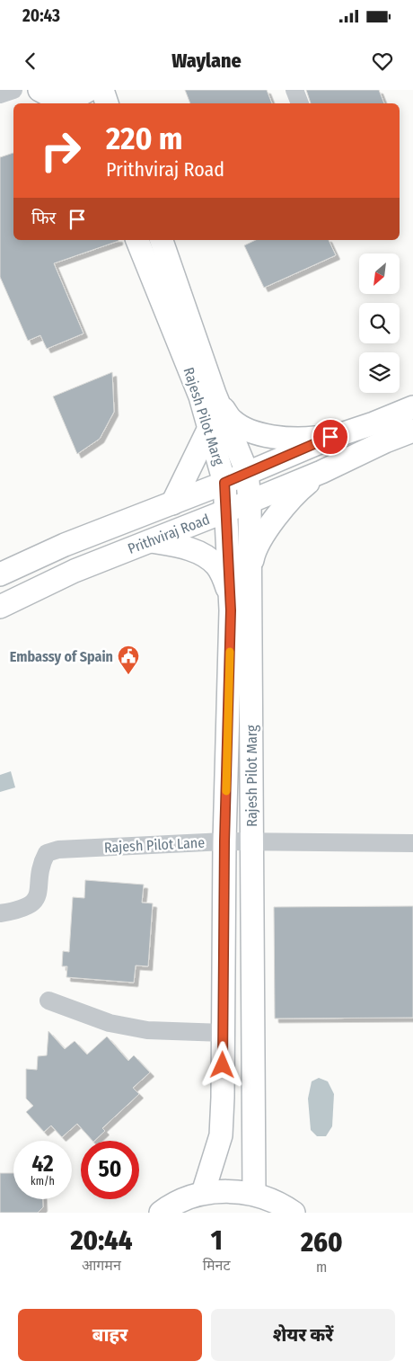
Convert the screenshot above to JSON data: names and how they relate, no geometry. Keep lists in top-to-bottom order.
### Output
{
  "streets": {
    "main road": ["Rajesh Pilot Marg", "Prithviraj Road"],
    "street": ["Rajesh Pilot Lane"]
  },
  "crossings": [
    ["Rajesh Pilot Marg", "Prithviraj Road"],
    ["Rajesh Pilot Marg", "Rajesh Pilot Lane"]
  ],
  "places": {
    "public building": ["Embassy of Spain"]
  },
  "north": "bottom left",
  "page": {
    "status": "20:43",
    "header": "Waylane",
    "turn": ["220 m", "Prithviraj Road"],
    "then": "फिर",
    "speed": "42 km/h",
    "limit": "50",
    "eta": [
      "20:44",
      "आगमन",
      "1",
      "मिनट",
      "260",
      "m"
    ],
    "buttons": ["बाहर", "शेयर करें"]
  }
}
